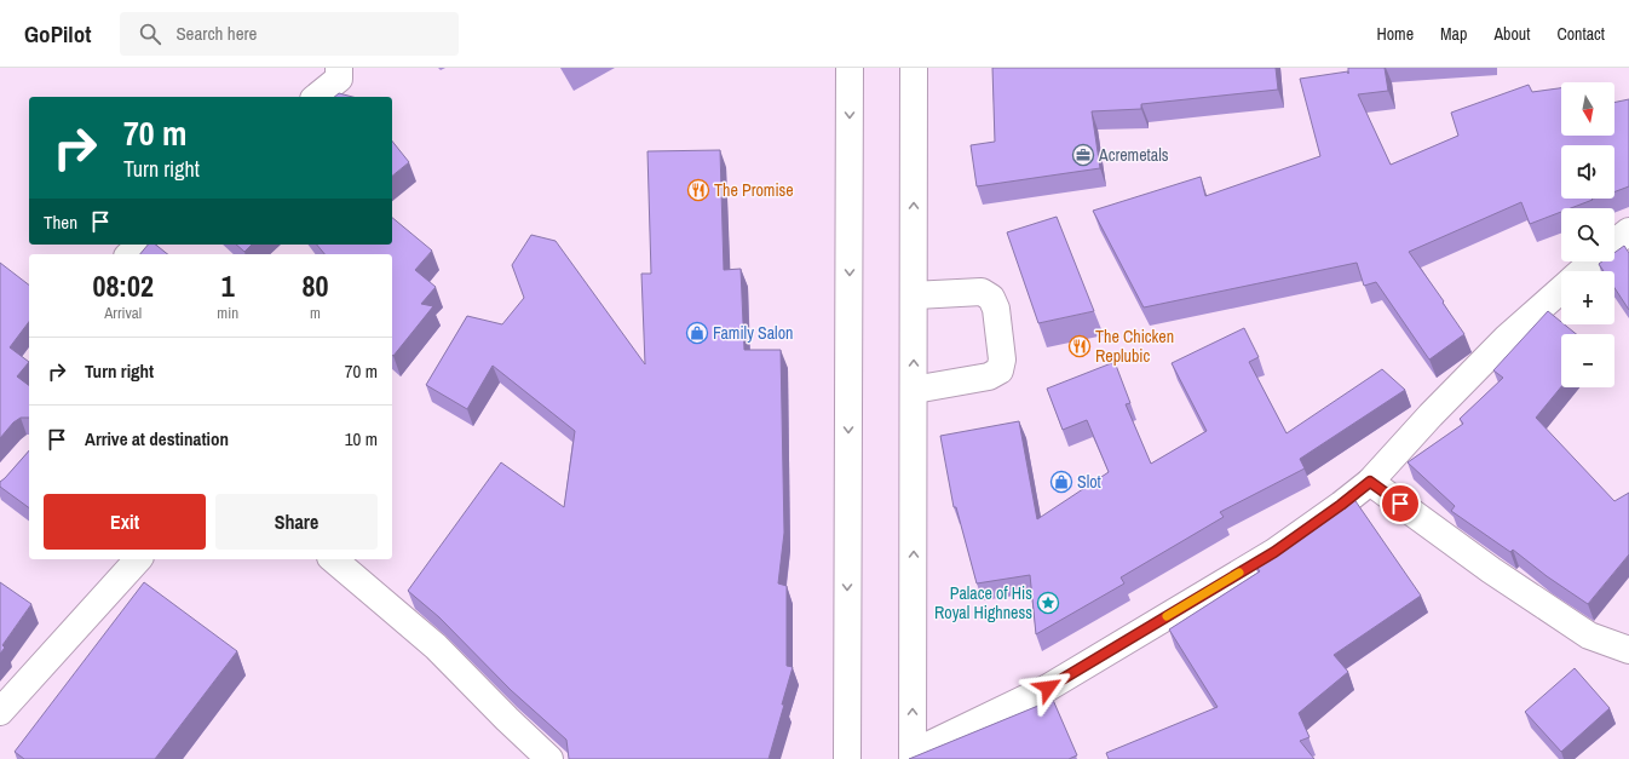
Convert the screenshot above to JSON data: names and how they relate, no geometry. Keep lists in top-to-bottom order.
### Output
{
  "places": {
    "office": ["Acremetals"],
    "restaurant": ["The Promise", "The Chicken Replubic"],
    "shop": ["Family Salon", "Slot"],
    "place": ["Palace of His Royal Highness"]
  },
  "north": "bottom",
  "page": {
    "header": "GoPilot",
    "search": "Search here",
    "nav": [
      "Home",
      "Map",
      "About",
      "Contact"
    ],
    "map_buttons": ["+", "−"],
    "turn": ["70 m", "Turn right"],
    "then": "Then",
    "eta": [
      "08:02",
      "Arrival",
      "1",
      "min",
      "80",
      "m"
    ],
    "list": [
      {
        "name": "Turn right",
        "value": "70 m"
      },
      {
        "name": "Arrive at destination",
        "value": "10 m"
      }
    ],
    "buttons": ["Exit", "Share"]
  }
}
